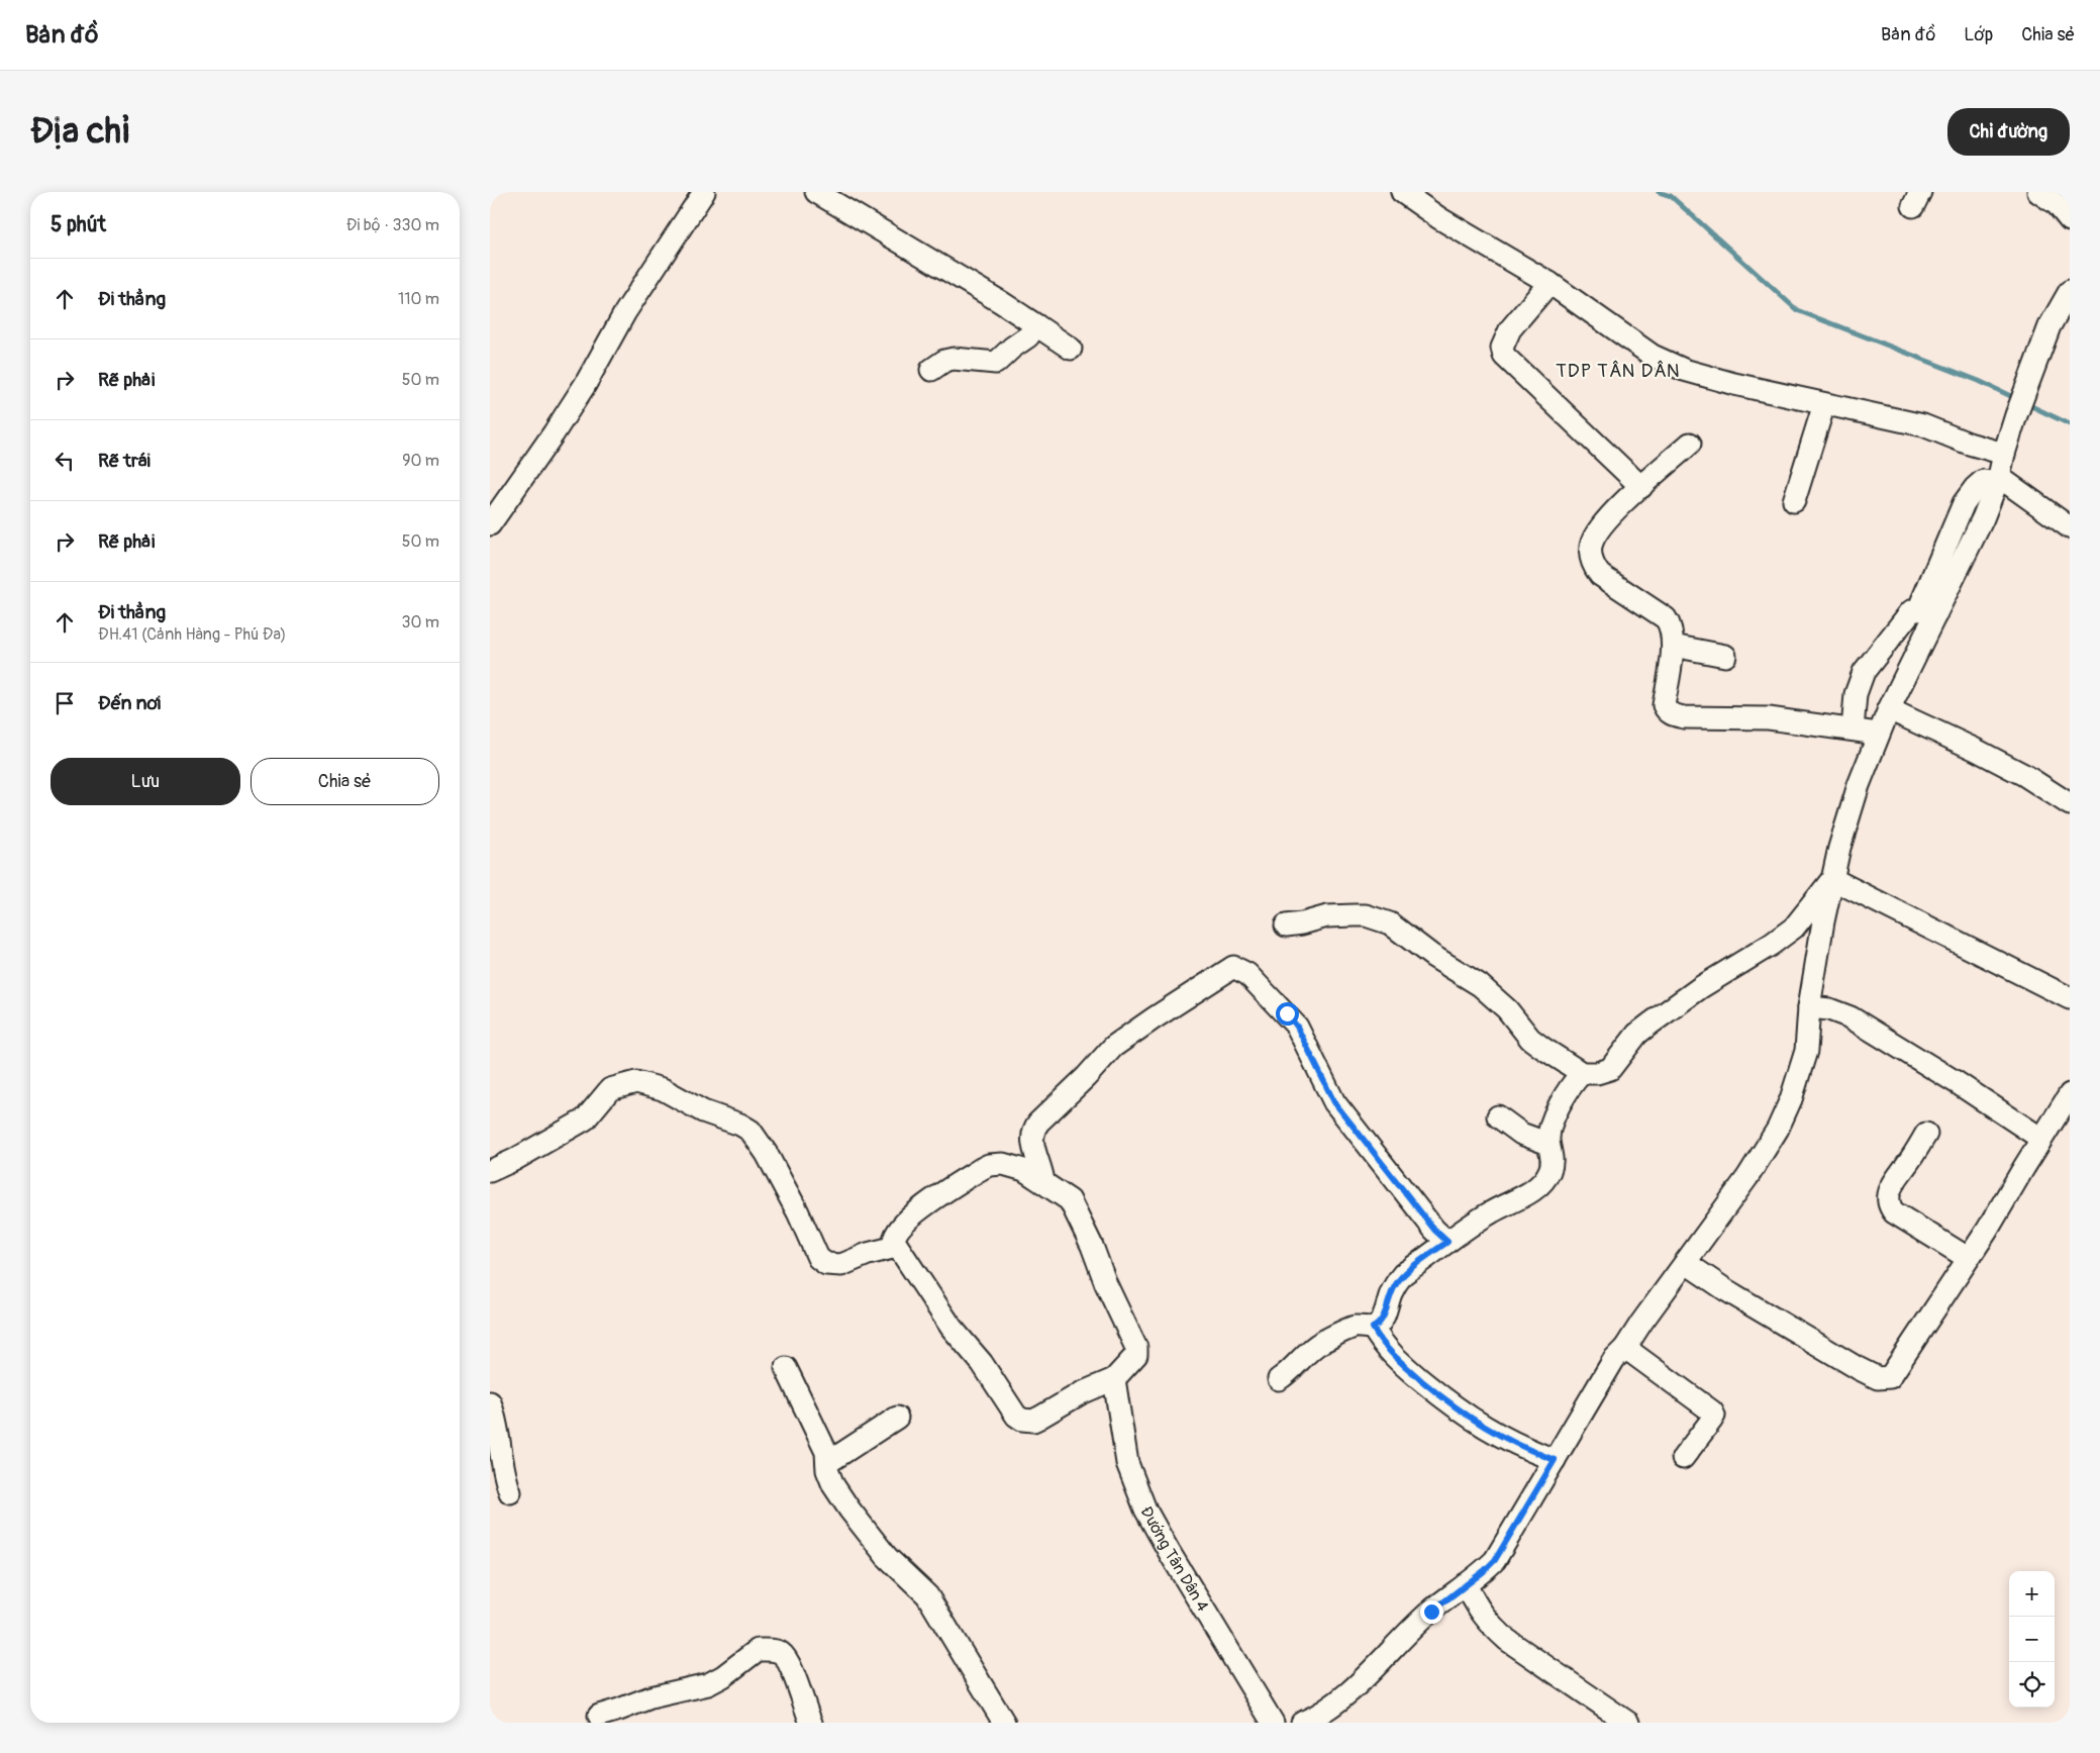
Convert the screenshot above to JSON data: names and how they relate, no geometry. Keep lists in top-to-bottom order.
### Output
{
  "streets": {
    "street": ["Đướng Tân Dân 4"]
  },
  "districts": ["TDP TÂN DÂN"],
  "page": {
    "header": "Bản đồ",
    "nav": ["Bản đồ", "Lớp", "Chia sẻ"],
    "buttons": [
      "Chỉ đường",
      ["Lưu", "Chia sẻ"]
    ],
    "title": "Địa chỉ",
    "heading": ["5 phút", "Đi bộ · 330 m"],
    "list": [
      ["Đi thẳng", "110 m"],
      ["Rẽ phải", "50 m"],
      ["Rẽ trái", "90 m"],
      ["Rẽ phải", "50 m"],
      ["Đi thẳng", "ĐH.41 (Cảnh Hàng - Phú Đa)", "30 m"],
      "Đến nơi"
    ],
    "map_buttons": ["+", "−"]
  }
}
